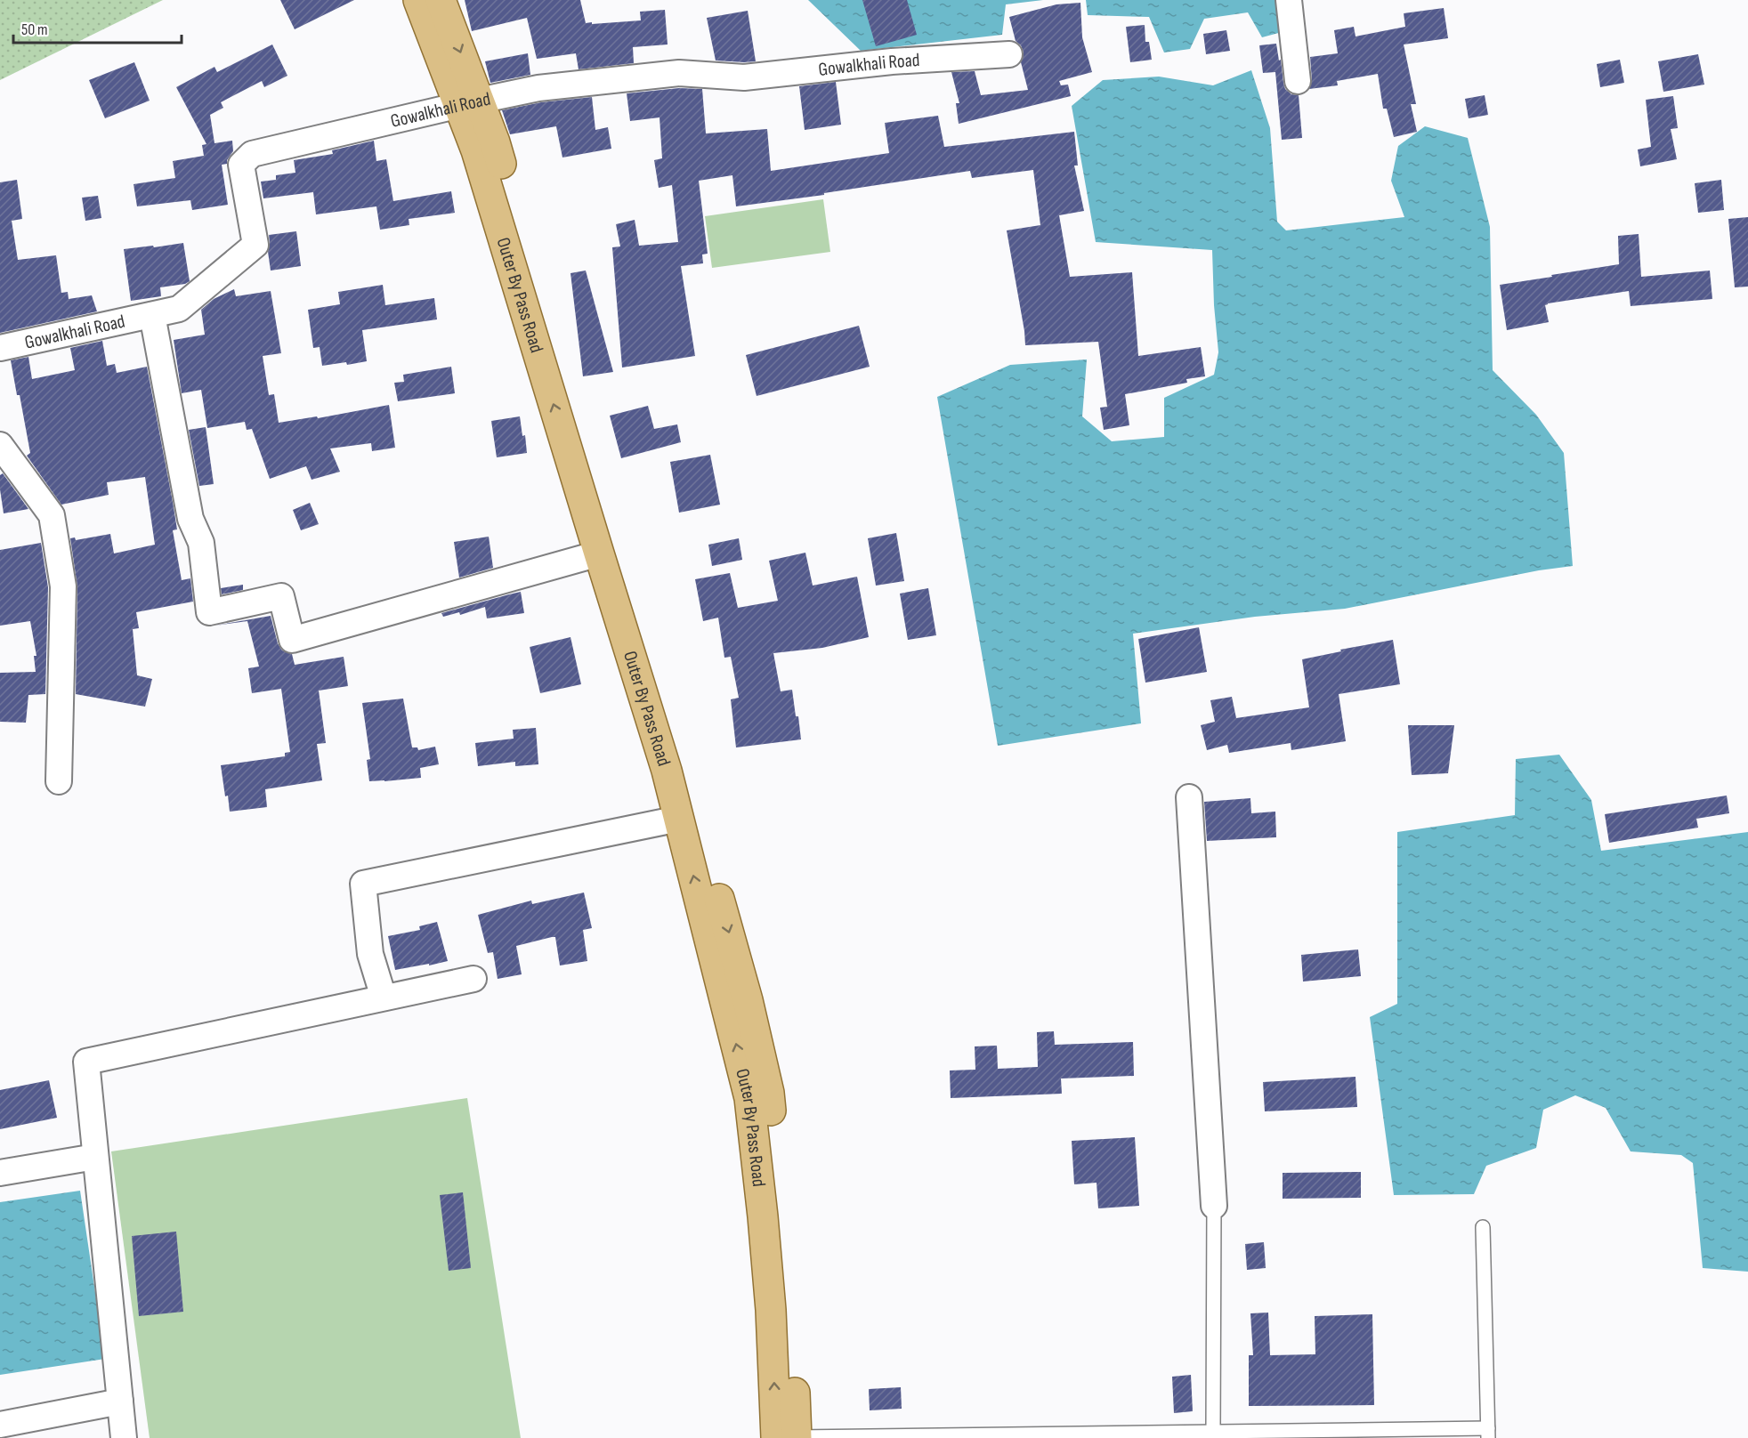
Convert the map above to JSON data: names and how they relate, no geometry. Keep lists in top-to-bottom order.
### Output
{
  "streets": {
    "main road": ["Outer By Pass Road"],
    "street": ["Gowalkhali Road"]
  },
  "crossings": [
    ["Gowalkhali Road", "Outer By Pass Road"]
  ],
  "scale_bar": "50 m"
}
